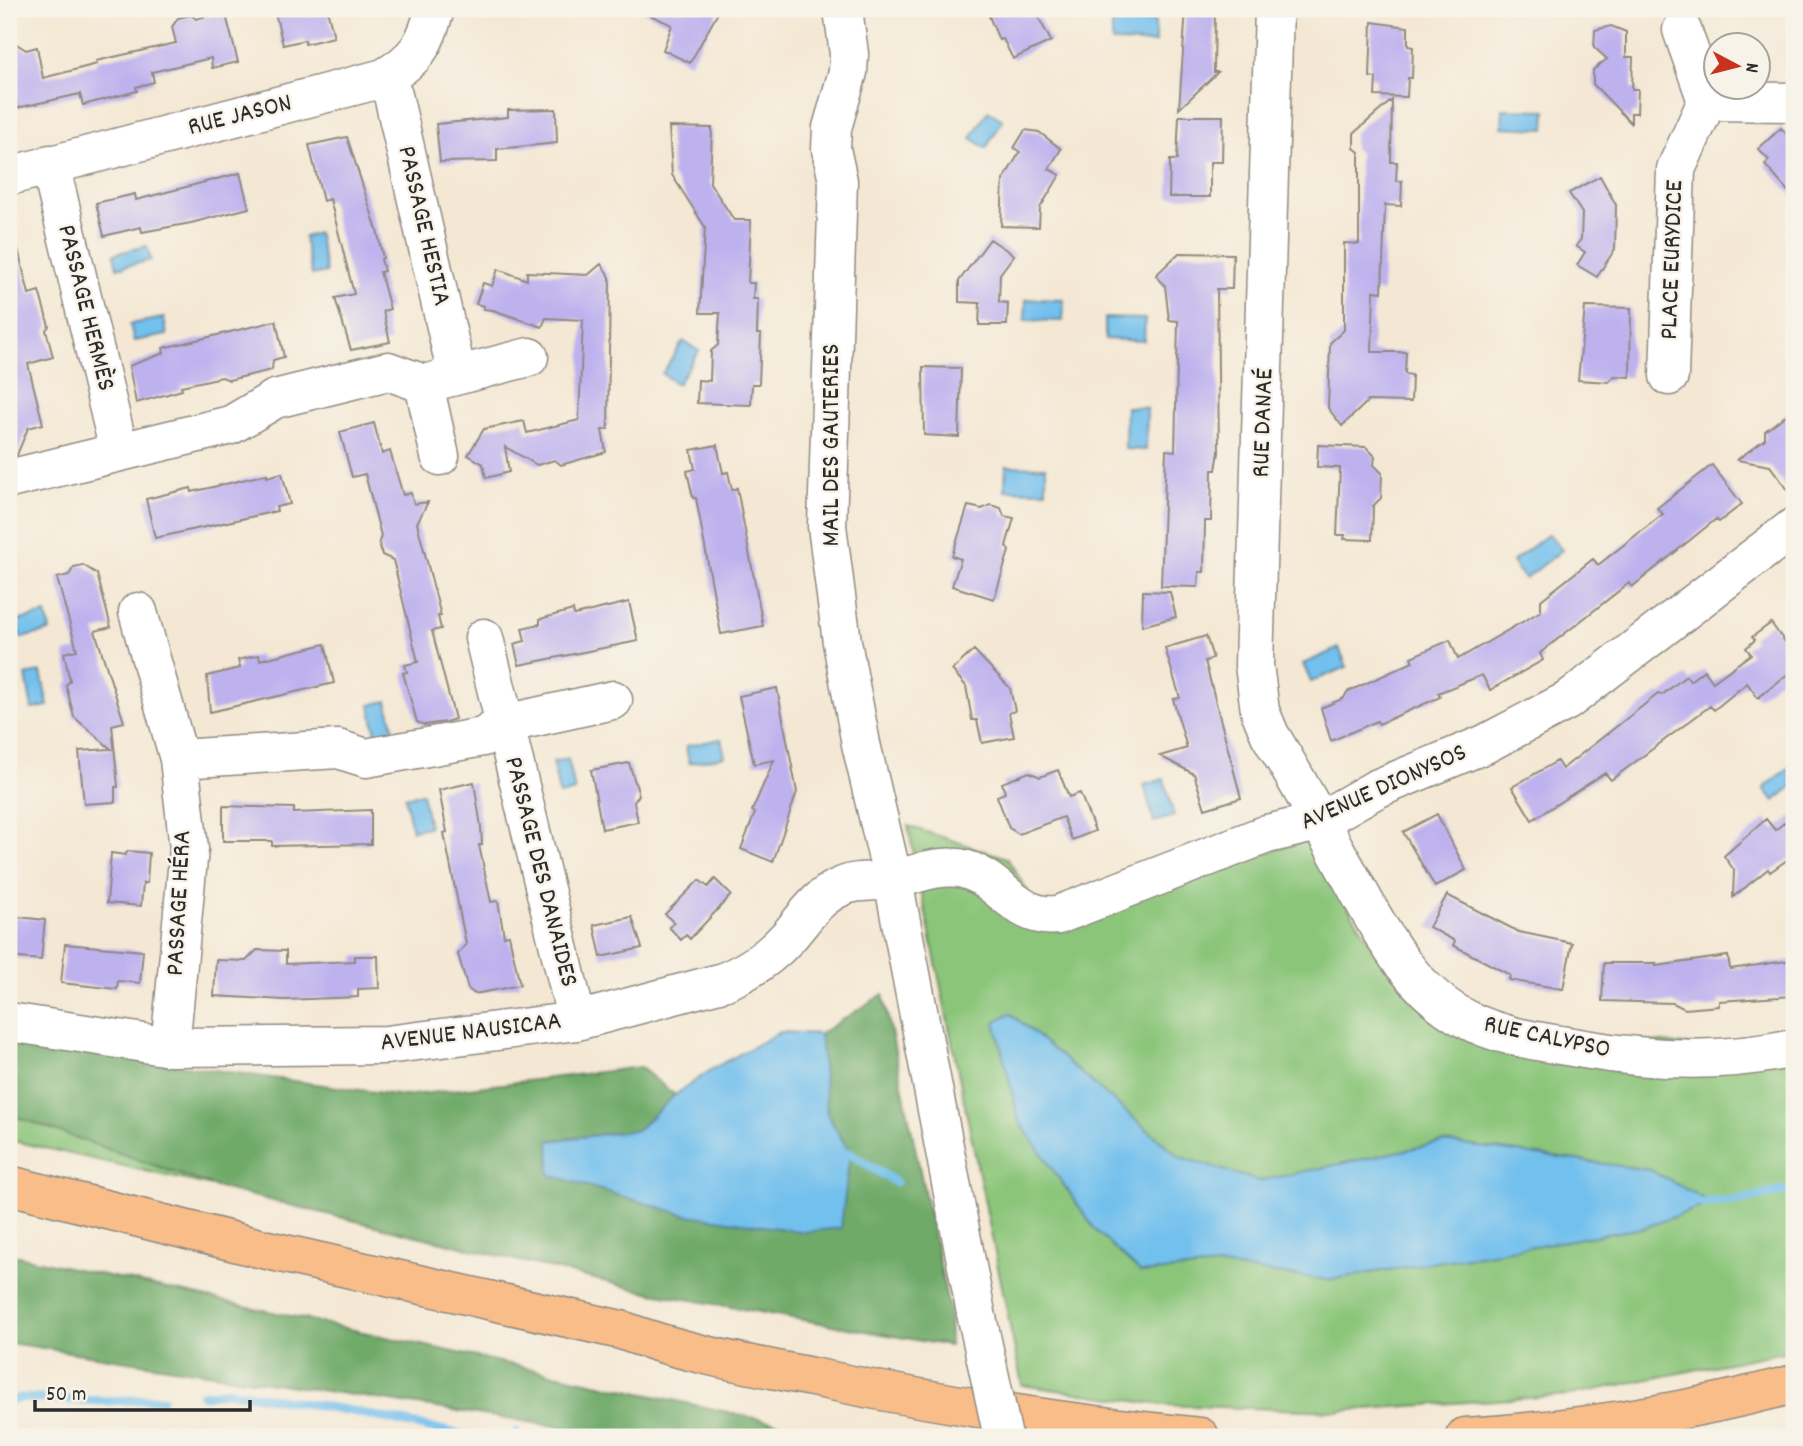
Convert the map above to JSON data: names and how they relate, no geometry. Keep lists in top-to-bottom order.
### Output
{
  "streets": {
    "street": [
      "RUE JASON",
      "PASSAGE HESTIA",
      "PLACE EURYDICE",
      "PASSAGE HERMÈS",
      "RUE DANAÉ",
      "MAIL DES GAUTERIES",
      "AVENUE DIONYSOS",
      "PASSAGE DES DANAIDES",
      "PASSAGE HÉRA",
      "AVENUE NAUSICAA",
      "RUE CALYPSO"
    ]
  },
  "crossings": [
    ["RUE JASON", "PASSAGE HESTIA"],
    ["RUE JASON", "PASSAGE HERMÈS"],
    ["RUE DANAÉ", "AVENUE DIONYSOS"],
    ["RUE DANAÉ", "RUE CALYPSO"],
    ["MAIL DES GAUTERIES", "AVENUE DIONYSOS"],
    ["MAIL DES GAUTERIES", "AVENUE NAUSICAA"],
    ["AVENUE DIONYSOS", "AVENUE NAUSICAA"],
    ["AVENUE DIONYSOS", "RUE CALYPSO"],
    ["PASSAGE DES DANAIDES", "AVENUE NAUSICAA"],
    ["PASSAGE HÉRA", "AVENUE NAUSICAA"]
  ],
  "scale_bar": "50 m",
  "north": "right"
}
